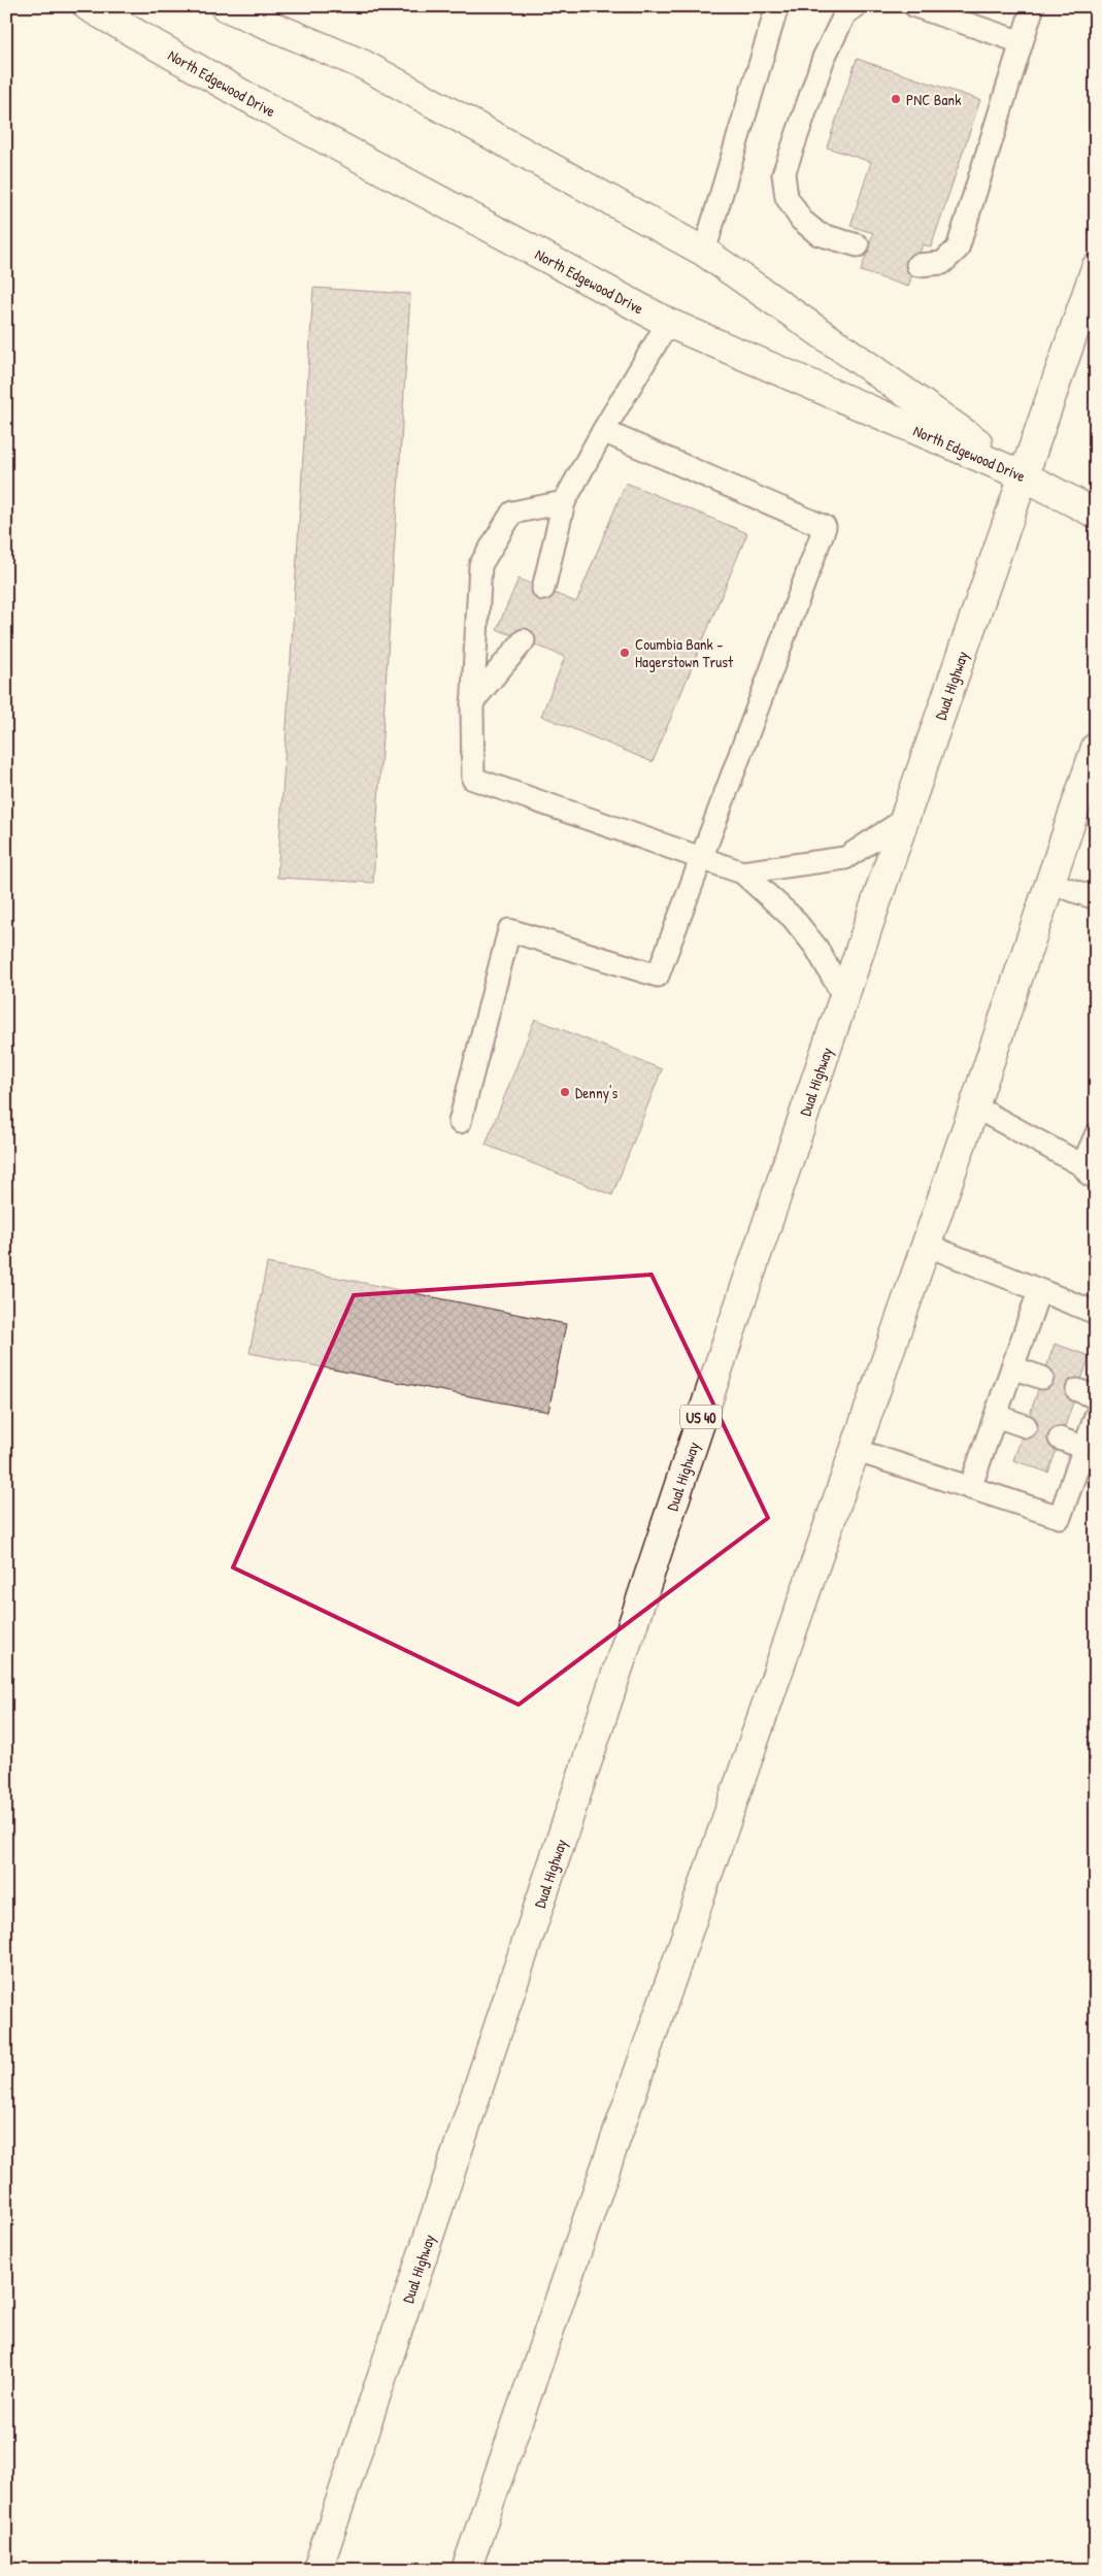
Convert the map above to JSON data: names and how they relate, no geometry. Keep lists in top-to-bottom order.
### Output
{
  "streets": {
    "main road": ["North Edgewood Drive", "Dual Highway", "US 40"]
  },
  "crossings": [
    ["North Edgewood Drive", "Dual Highway"]
  ],
  "places": ["PNC Bank", "Coumbia Bank - Hagerstown Trust", "Denny's"]
}
